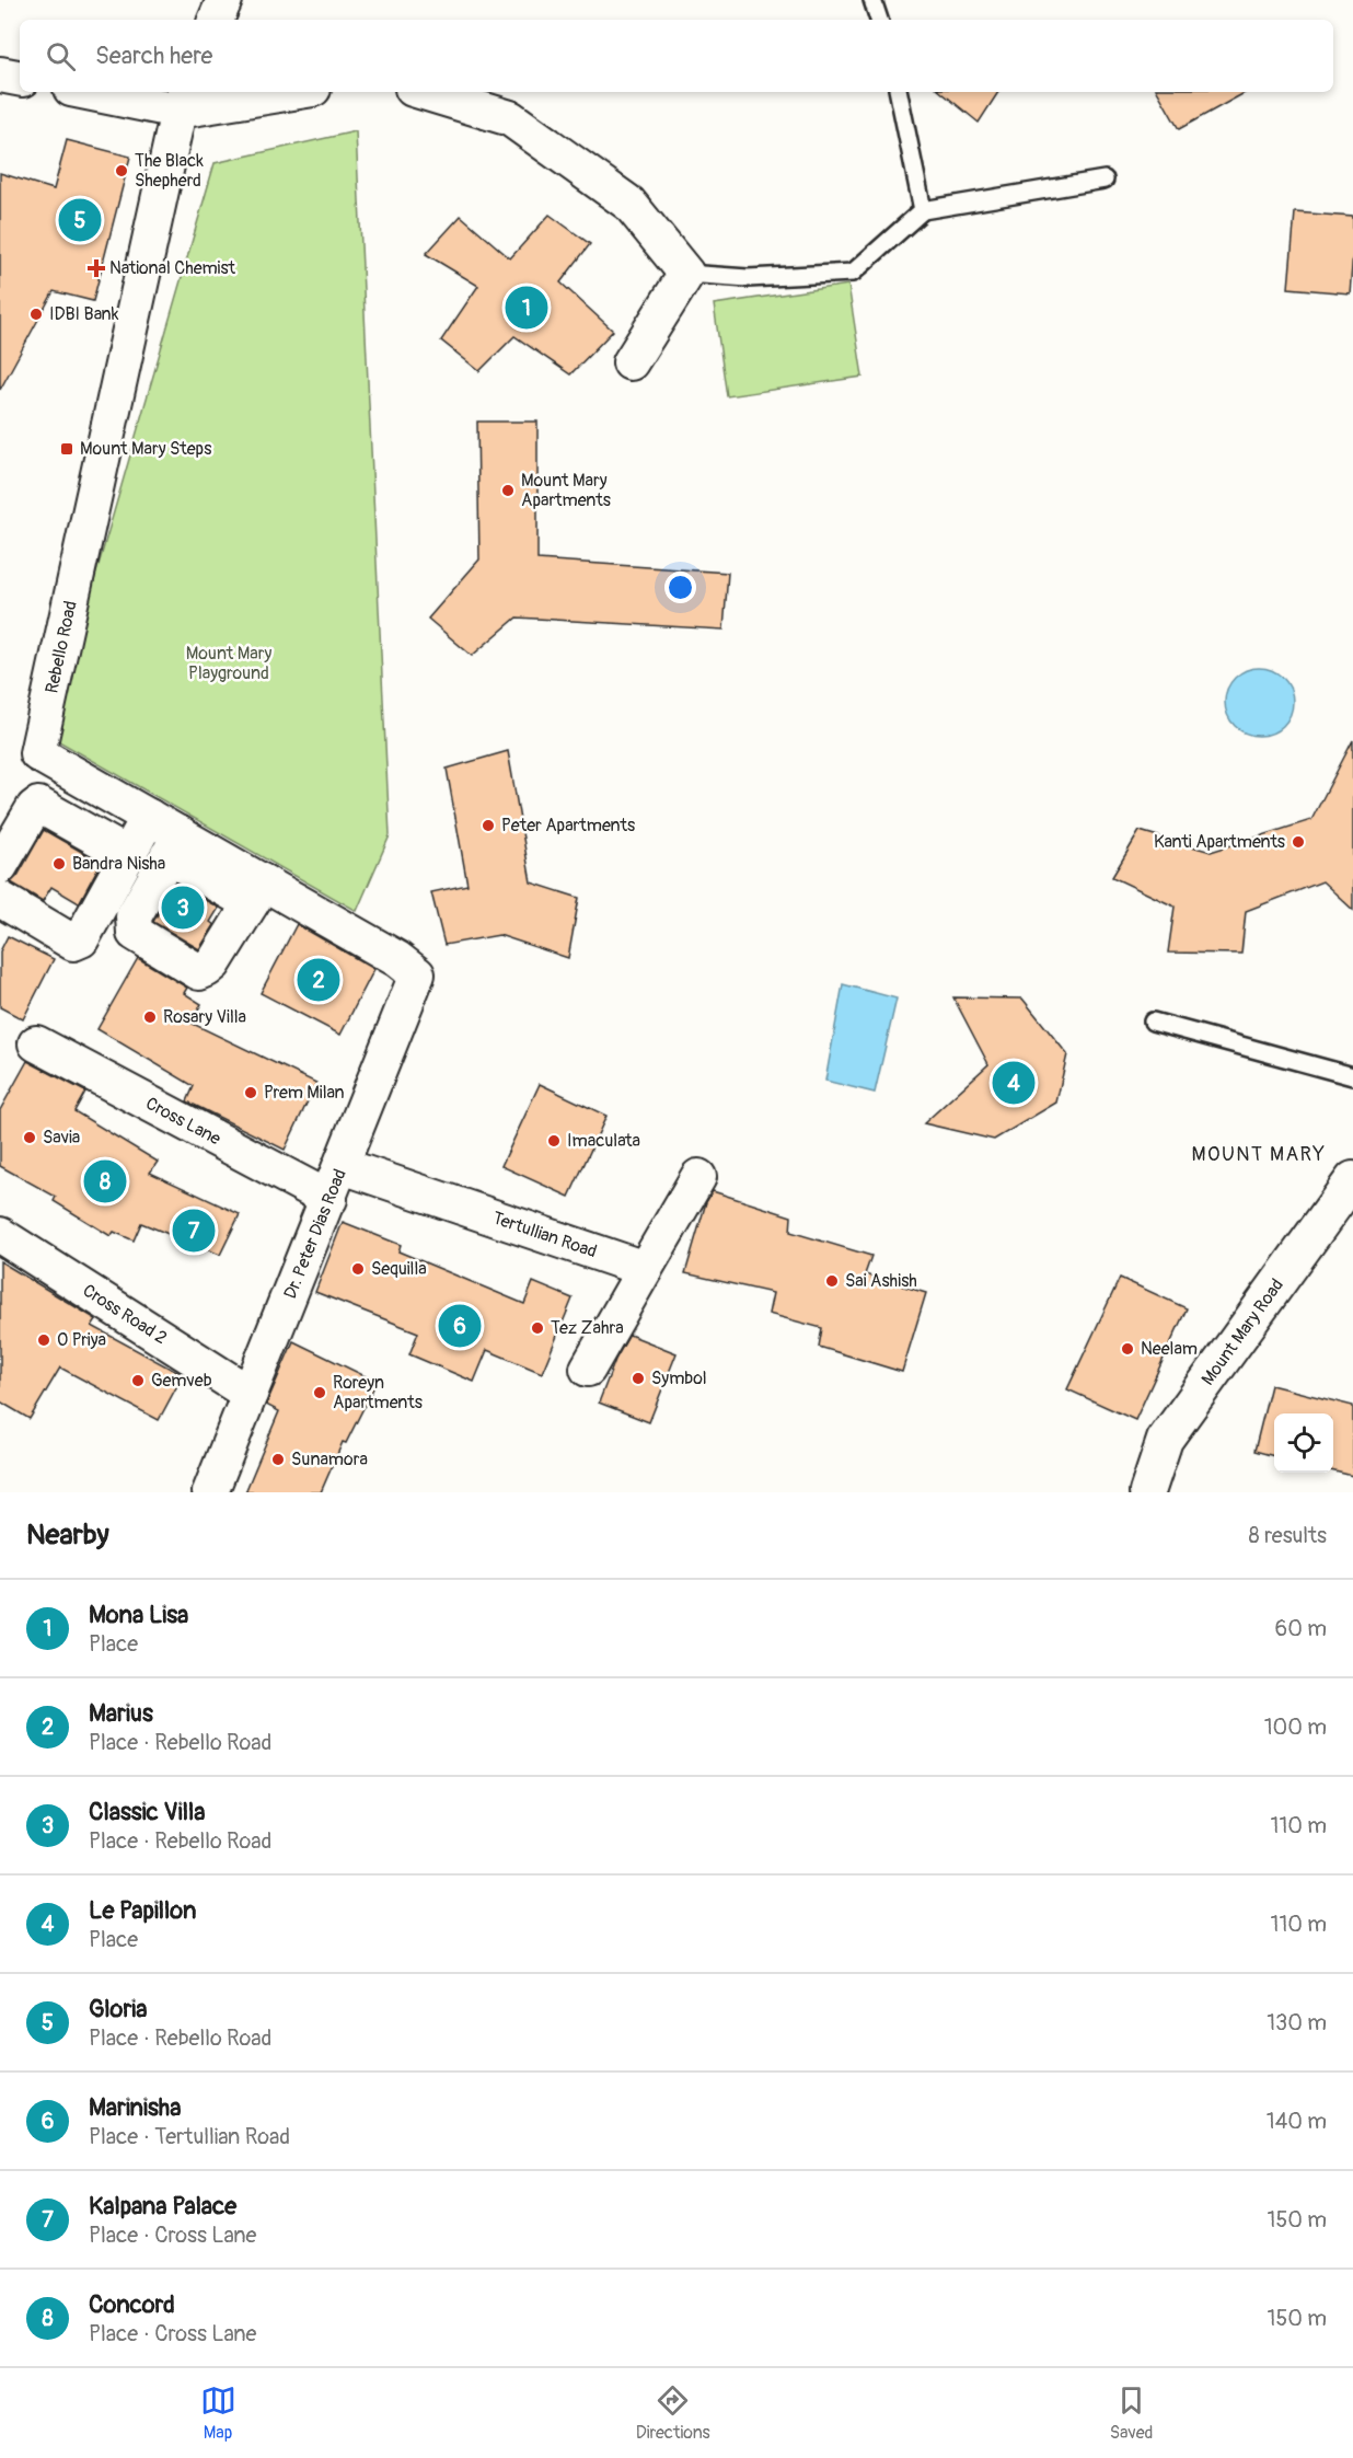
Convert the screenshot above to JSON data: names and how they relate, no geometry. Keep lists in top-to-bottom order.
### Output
{
  "streets": {
    "street": [
      "Rebello Road",
      "Cross Lane",
      "Dr. Peter Dias Road",
      "Tertullian Road",
      "Cross Road 2",
      "Mount Mary Road"
    ]
  },
  "crossings": [
    ["Rebello Road", "Dr. Peter Dias Road"],
    ["Cross Lane", "Dr. Peter Dias Road"],
    ["Dr. Peter Dias Road", "Tertullian Road"],
    ["Dr. Peter Dias Road", "Cross Road 2"]
  ],
  "districts": ["MOUNT MARY"],
  "parks": ["Mount Mary Playground"],
  "places": {
    "other": [
      "The Black Shepherd",
      "IDBI Bank",
      "Mount Mary Apartments",
      "Peter Apartments",
      "Kanti Apartments",
      "Bandra Nisha",
      "Rosary Villa",
      "Prem Milan",
      "Savia",
      "Imaculata",
      "Sequilla",
      "Sai Ashish",
      "Tez Zahra",
      "O Priya",
      "Neelam",
      "Symbol",
      "Gemveb",
      "Roreyn Apartments",
      "Sunamora"
    ],
    "health": ["National Chemist"],
    "transit": ["Mount Mary Steps"]
  },
  "page": {
    "search": "Search here",
    "pins": [
      "5",
      "1",
      "3",
      "2",
      "4",
      "8",
      "7",
      "6"
    ],
    "heading": ["Nearby", "8 results"],
    "list": [
      {
        "mark": "1",
        "name": "Mona Lisa",
        "note": "Place",
        "value": "60 m"
      },
      {
        "mark": "2",
        "name": "Marius",
        "note": "Place · Rebello Road",
        "value": "100 m"
      },
      {
        "mark": "3",
        "name": "Classic Villa",
        "note": "Place · Rebello Road",
        "value": "110 m"
      },
      {
        "mark": "4",
        "name": "Le Papillon",
        "note": "Place",
        "value": "110 m"
      },
      {
        "mark": "5",
        "name": "Gloria",
        "note": "Place · Rebello Road",
        "value": "130 m"
      },
      {
        "mark": "6",
        "name": "Marinisha",
        "note": "Place · Tertullian Road",
        "value": "140 m"
      },
      {
        "mark": "7",
        "name": "Kalpana Palace",
        "note": "Place · Cross Lane",
        "value": "150 m"
      },
      {
        "mark": "8",
        "name": "Concord",
        "note": "Place · Cross Lane",
        "value": "150 m"
      }
    ],
    "nav": ["Map", "Directions", "Saved"]
  }
}
